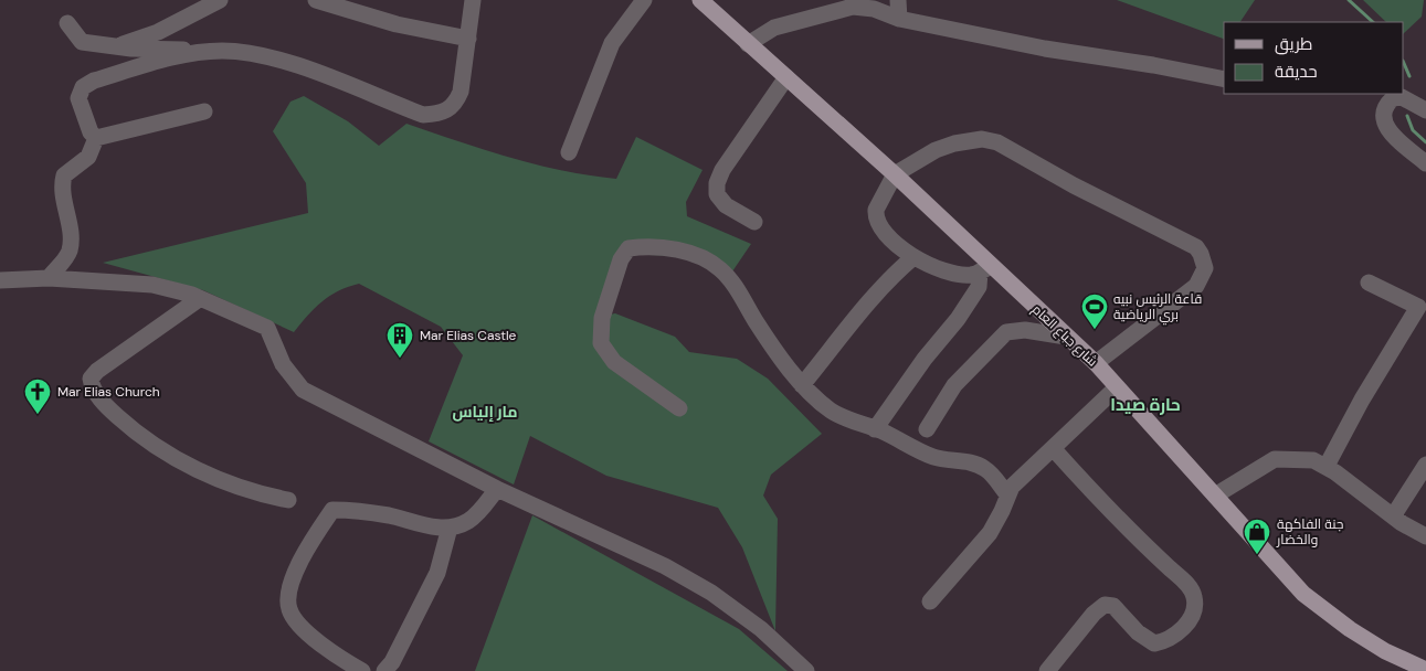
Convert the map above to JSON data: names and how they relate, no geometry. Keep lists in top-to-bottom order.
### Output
{
  "streets": {
    "main road": ["شارع جباع العام"]
  },
  "districts": ["حارة صيدا", "مار إلياس"],
  "places": {
    "sports": ["قاعة الرئيس نبيه بري الرياضية"],
    "building": ["Mar Elias Castle"],
    "church": ["Mar Elias Church"],
    "shop": ["جنة الفاكهة والخضار"]
  },
  "legend": ["طريق", "حديقة"]
}
